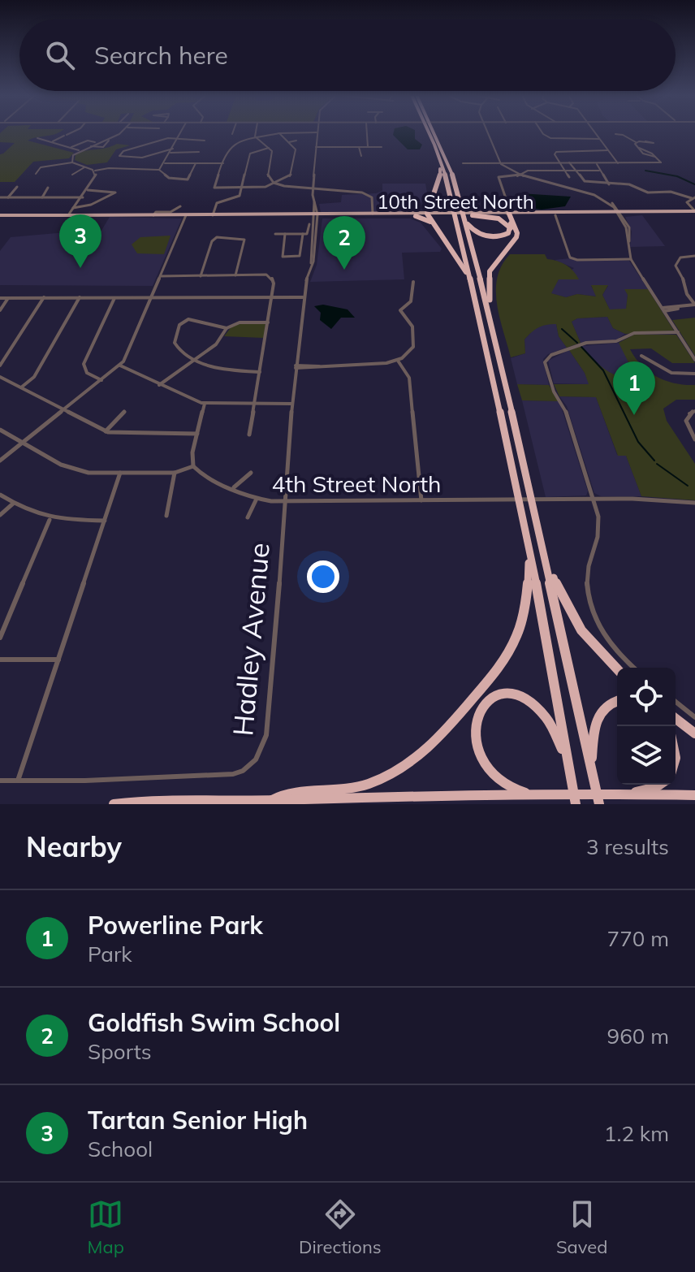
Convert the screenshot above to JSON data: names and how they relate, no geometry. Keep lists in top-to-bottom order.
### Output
{
  "streets": {
    "main road": ["10th Street North"],
    "street": ["4th Street North", "Hadley Avenue"]
  },
  "crossings": [
    ["10th Street North", "Hadley Avenue"],
    ["4th Street North", "Hadley Avenue"]
  ],
  "page": {
    "search": "Search here",
    "pins": ["3", "2", "1"],
    "heading": ["Nearby", "3 results"],
    "list": [
      {
        "mark": "1",
        "name": "Powerline Park",
        "note": "Park",
        "value": "770 m"
      },
      {
        "mark": "2",
        "name": "Goldfish Swim School",
        "note": "Sports",
        "value": "960 m"
      },
      {
        "mark": "3",
        "name": "Tartan Senior High",
        "note": "School",
        "value": "1.2 km"
      }
    ],
    "nav": ["Map", "Directions", "Saved"]
  }
}
